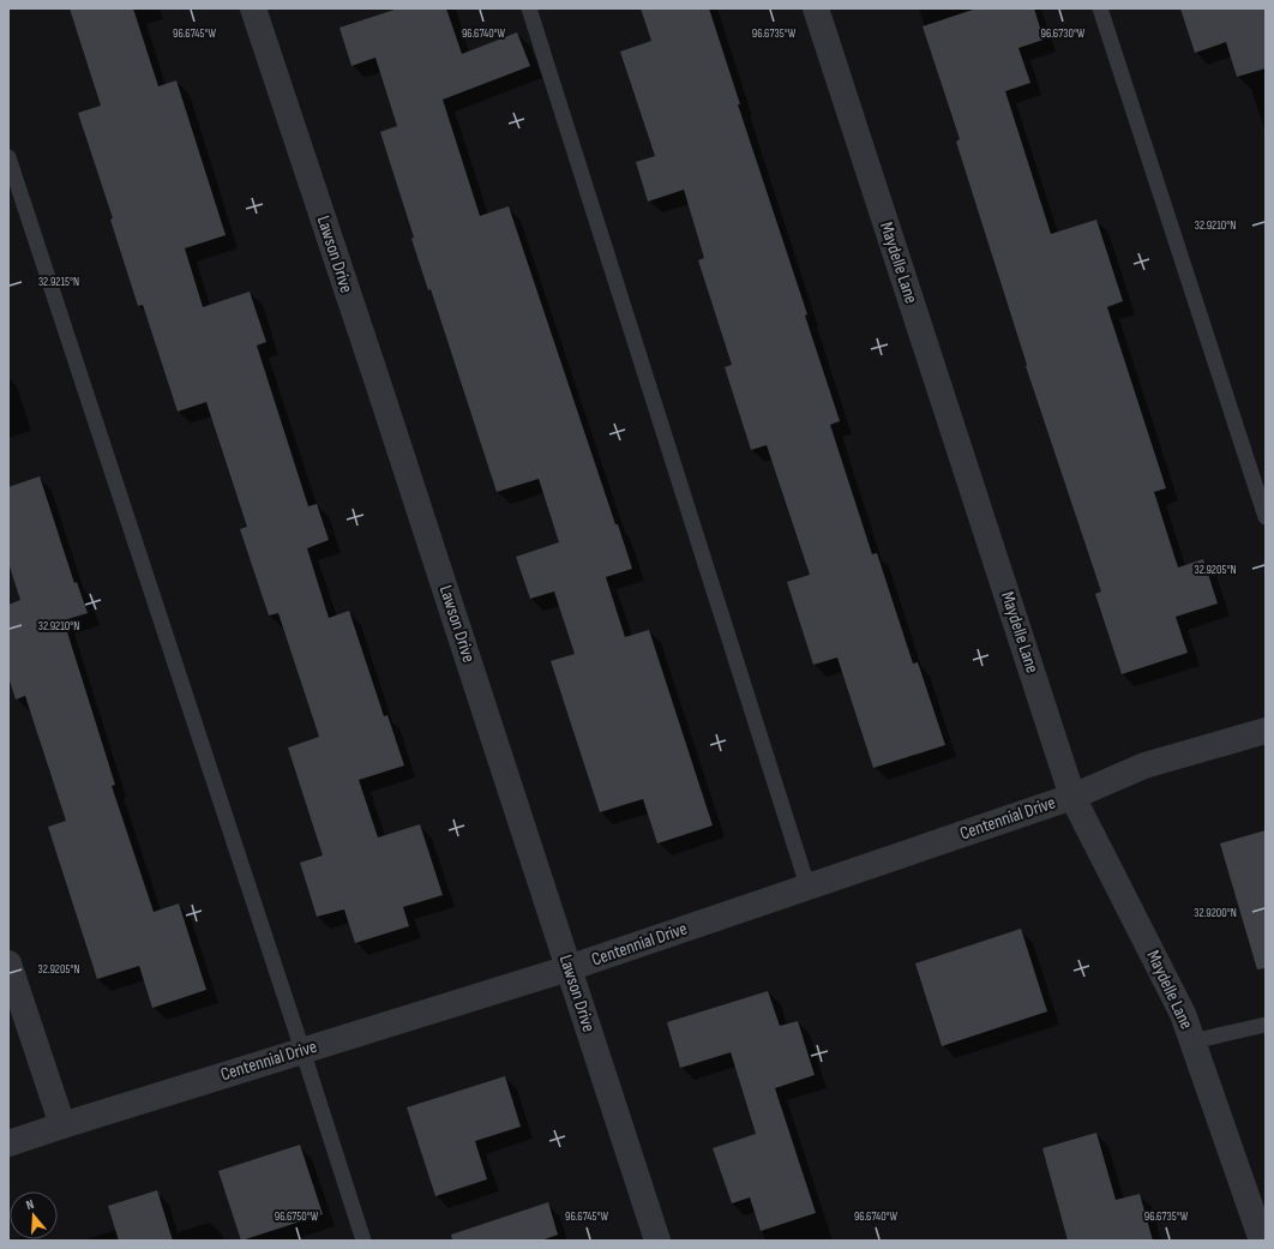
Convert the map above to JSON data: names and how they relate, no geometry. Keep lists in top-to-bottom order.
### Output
{
  "streets": {
    "street": ["Lawson Drive", "Maydelle Lane", "Centennial Drive"]
  },
  "crossings": [
    ["Lawson Drive", "Centennial Drive"],
    ["Maydelle Lane", "Centennial Drive"]
  ],
  "north": "top",
  "coordinates": [
    "96.6745°W",
    "96.6740°W",
    "96.6735°W",
    "96.6730°W",
    "32.9210°N",
    "32.9215°N",
    "32.9205°N",
    "32.9200°N",
    "96.6750°W"
  ]
}
